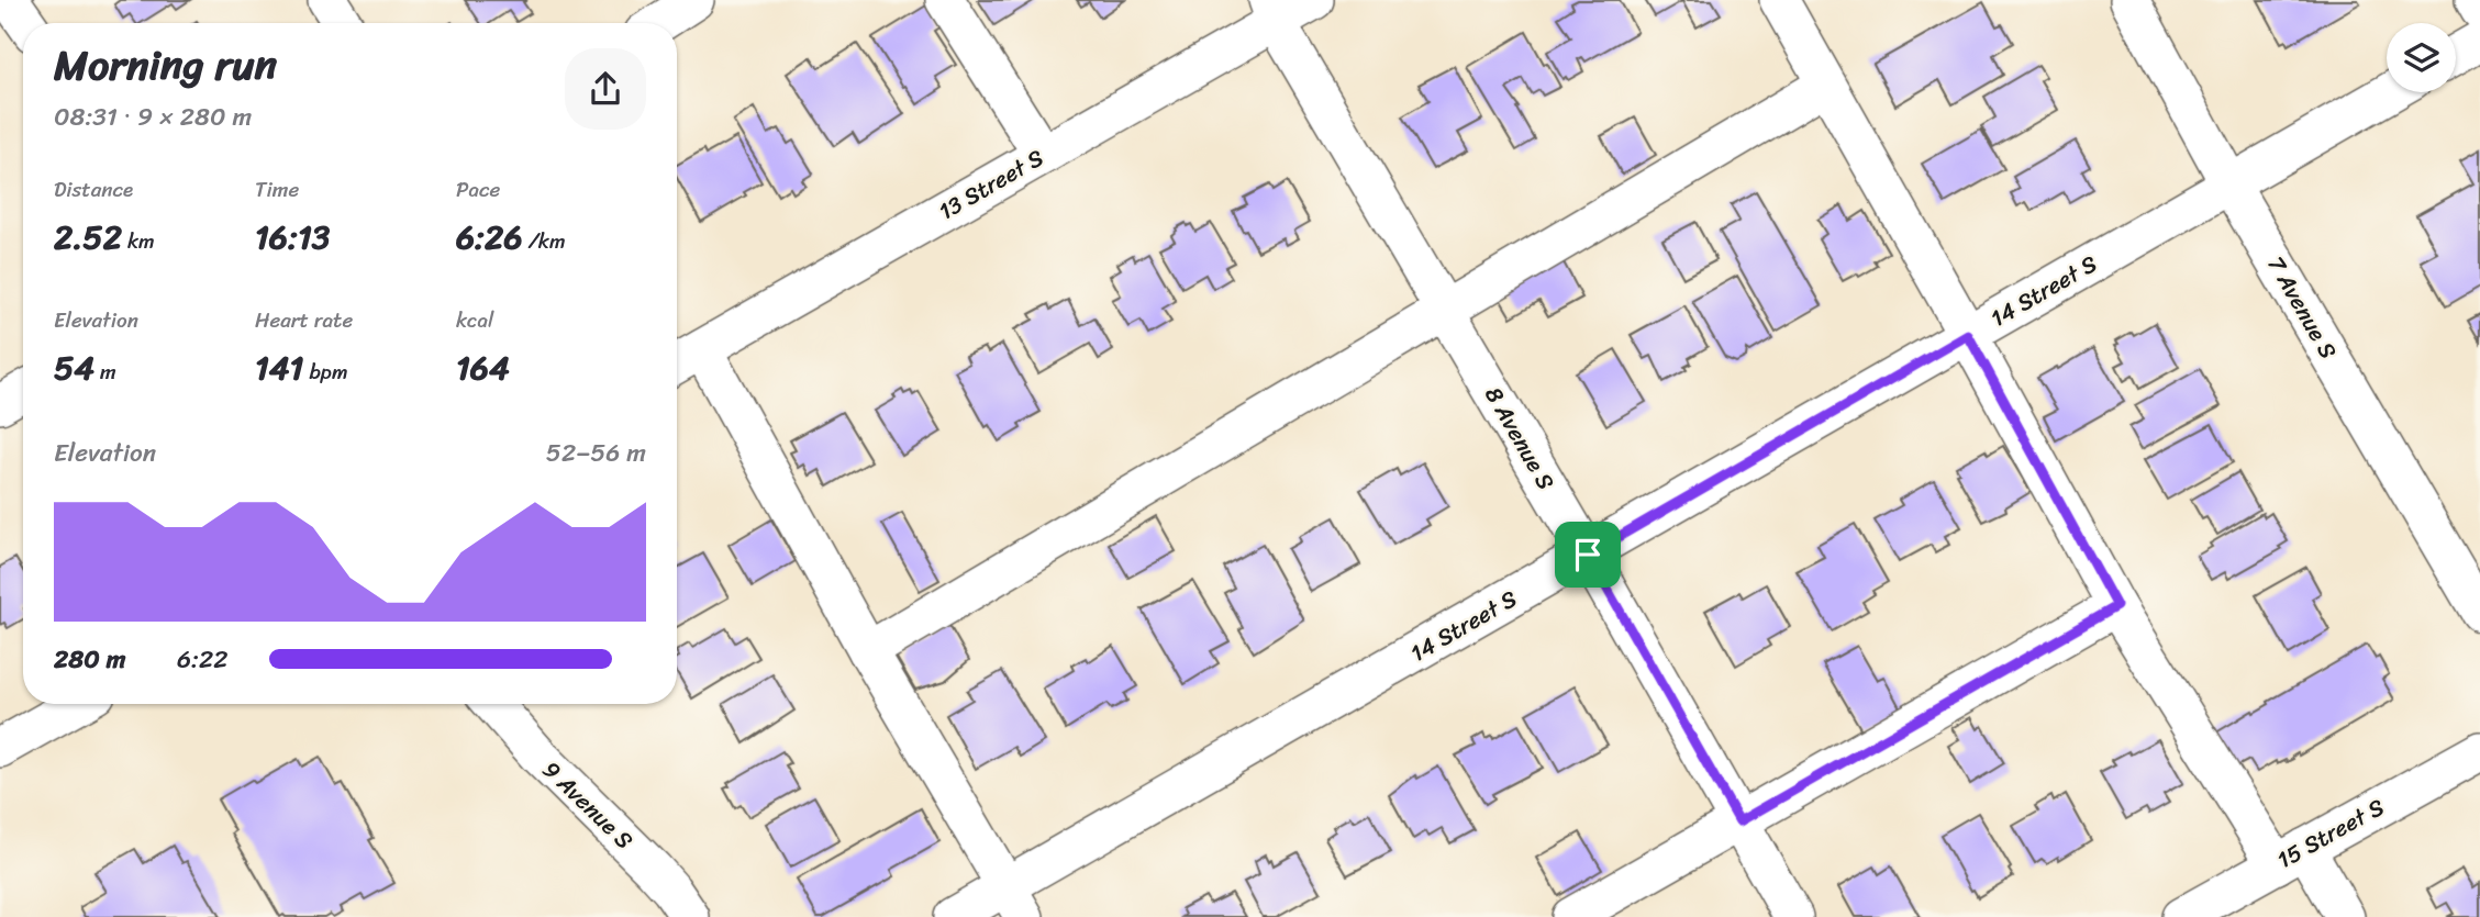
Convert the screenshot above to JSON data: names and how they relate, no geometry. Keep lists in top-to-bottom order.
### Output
{
  "streets": {
    "street": [
      "13 Street S",
      "14 Street S",
      "7 Avenue S",
      "8 Avenue S",
      "9 Avenue S",
      "15 Street S"
    ]
  },
  "crossings": [
    ["13 Street S", "8 Avenue S"],
    ["14 Street S", "7 Avenue S"],
    ["14 Street S", "8 Avenue S"]
  ],
  "page": {
    "heading": ["Morning run", "08:31 · 9 × 280 m"],
    "stats": [
      ["Distance", "2.52 km"],
      ["Time", "16:13"],
      ["Pace", "6:26 /km"],
      ["Elevation", "54 m"],
      ["Heart rate", "141 bpm"],
      ["kcal", "164"]
    ],
    "chart": ["Elevation", "52–56 m"],
    "list": [
      {
        "name": "280 m",
        "note": "6:22"
      }
    ]
  }
}
